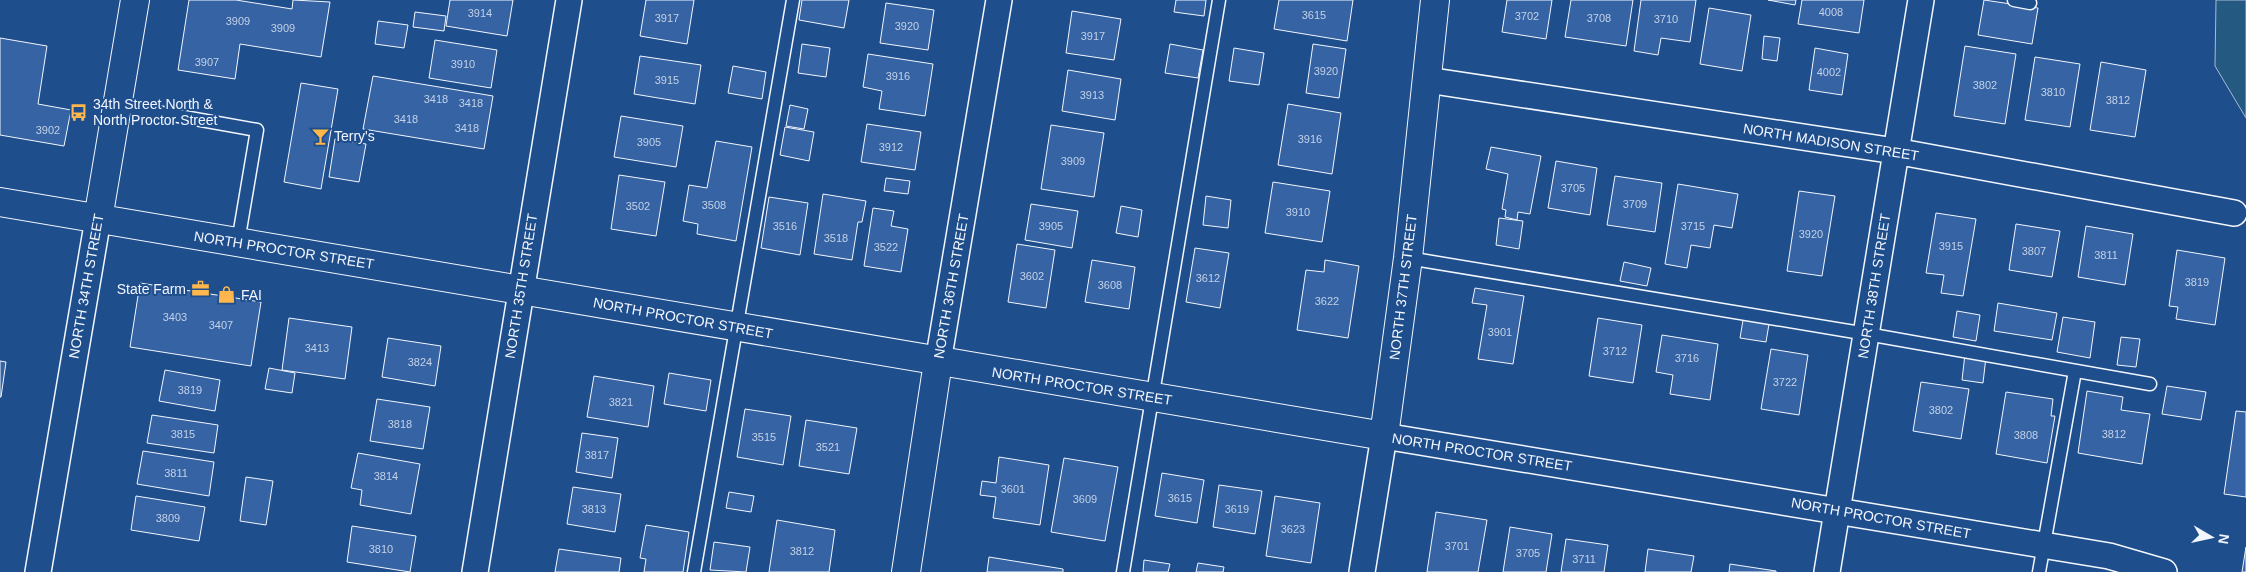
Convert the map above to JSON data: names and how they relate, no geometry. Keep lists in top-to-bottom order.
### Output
{
  "streets": {
    "street": [
      "NORTH MADISON STREET",
      "NORTH PROCTOR STREET",
      "NORTH 34TH STREET",
      "NORTH 35TH STREET",
      "NORTH 36TH STREET",
      "NORTH 38TH STREET",
      "NORTH 37TH STREET"
    ]
  },
  "crossings": [
    ["NORTH MADISON STREET", "NORTH 38TH STREET"],
    ["NORTH MADISON STREET", "NORTH 37TH STREET"],
    ["NORTH PROCTOR STREET", "NORTH 34TH STREET"],
    ["NORTH PROCTOR STREET", "NORTH 35TH STREET"],
    ["NORTH PROCTOR STREET", "NORTH 36TH STREET"],
    ["NORTH PROCTOR STREET", "NORTH 38TH STREET"],
    ["NORTH PROCTOR STREET", "NORTH 37TH STREET"]
  ],
  "places": {
    "bus stop": ["34th Street North & North Proctor Street"],
    "bar": ["Terry's"],
    "office": ["State Farm"],
    "shop": ["FAI"]
  },
  "house_numbers": [
    "4008",
    "3914",
    "3615",
    "3702",
    "3917",
    "3708",
    "3710",
    "3909",
    "3920",
    "3909",
    "3917",
    "3907",
    "3910",
    "3920",
    "4002",
    "3916",
    "3915",
    "3802",
    "3810",
    "3913",
    "3418",
    "3812",
    "3418",
    "3418",
    "3418",
    "3902",
    "3916",
    "3905",
    "3912",
    "3909",
    "3705",
    "3709",
    "3508",
    "3502",
    "3910",
    "3516",
    "3905",
    "3715",
    "3920",
    "3518",
    "3915",
    "3522",
    "3807",
    "3811",
    "3602",
    "3612",
    "3819",
    "3608",
    "3622",
    "3403",
    "3407",
    "3901",
    "3413",
    "3712",
    "3716",
    "3824",
    "3722",
    "3819",
    "3821",
    "3802",
    "3818",
    "3815",
    "3812",
    "3808",
    "3515",
    "3521",
    "3817",
    "3811",
    "3814",
    "3601",
    "3615",
    "3609",
    "3813",
    "3619",
    "3809",
    "3623",
    "3701",
    "3810",
    "3812",
    "3705",
    "3711"
  ],
  "north": "right"
}
